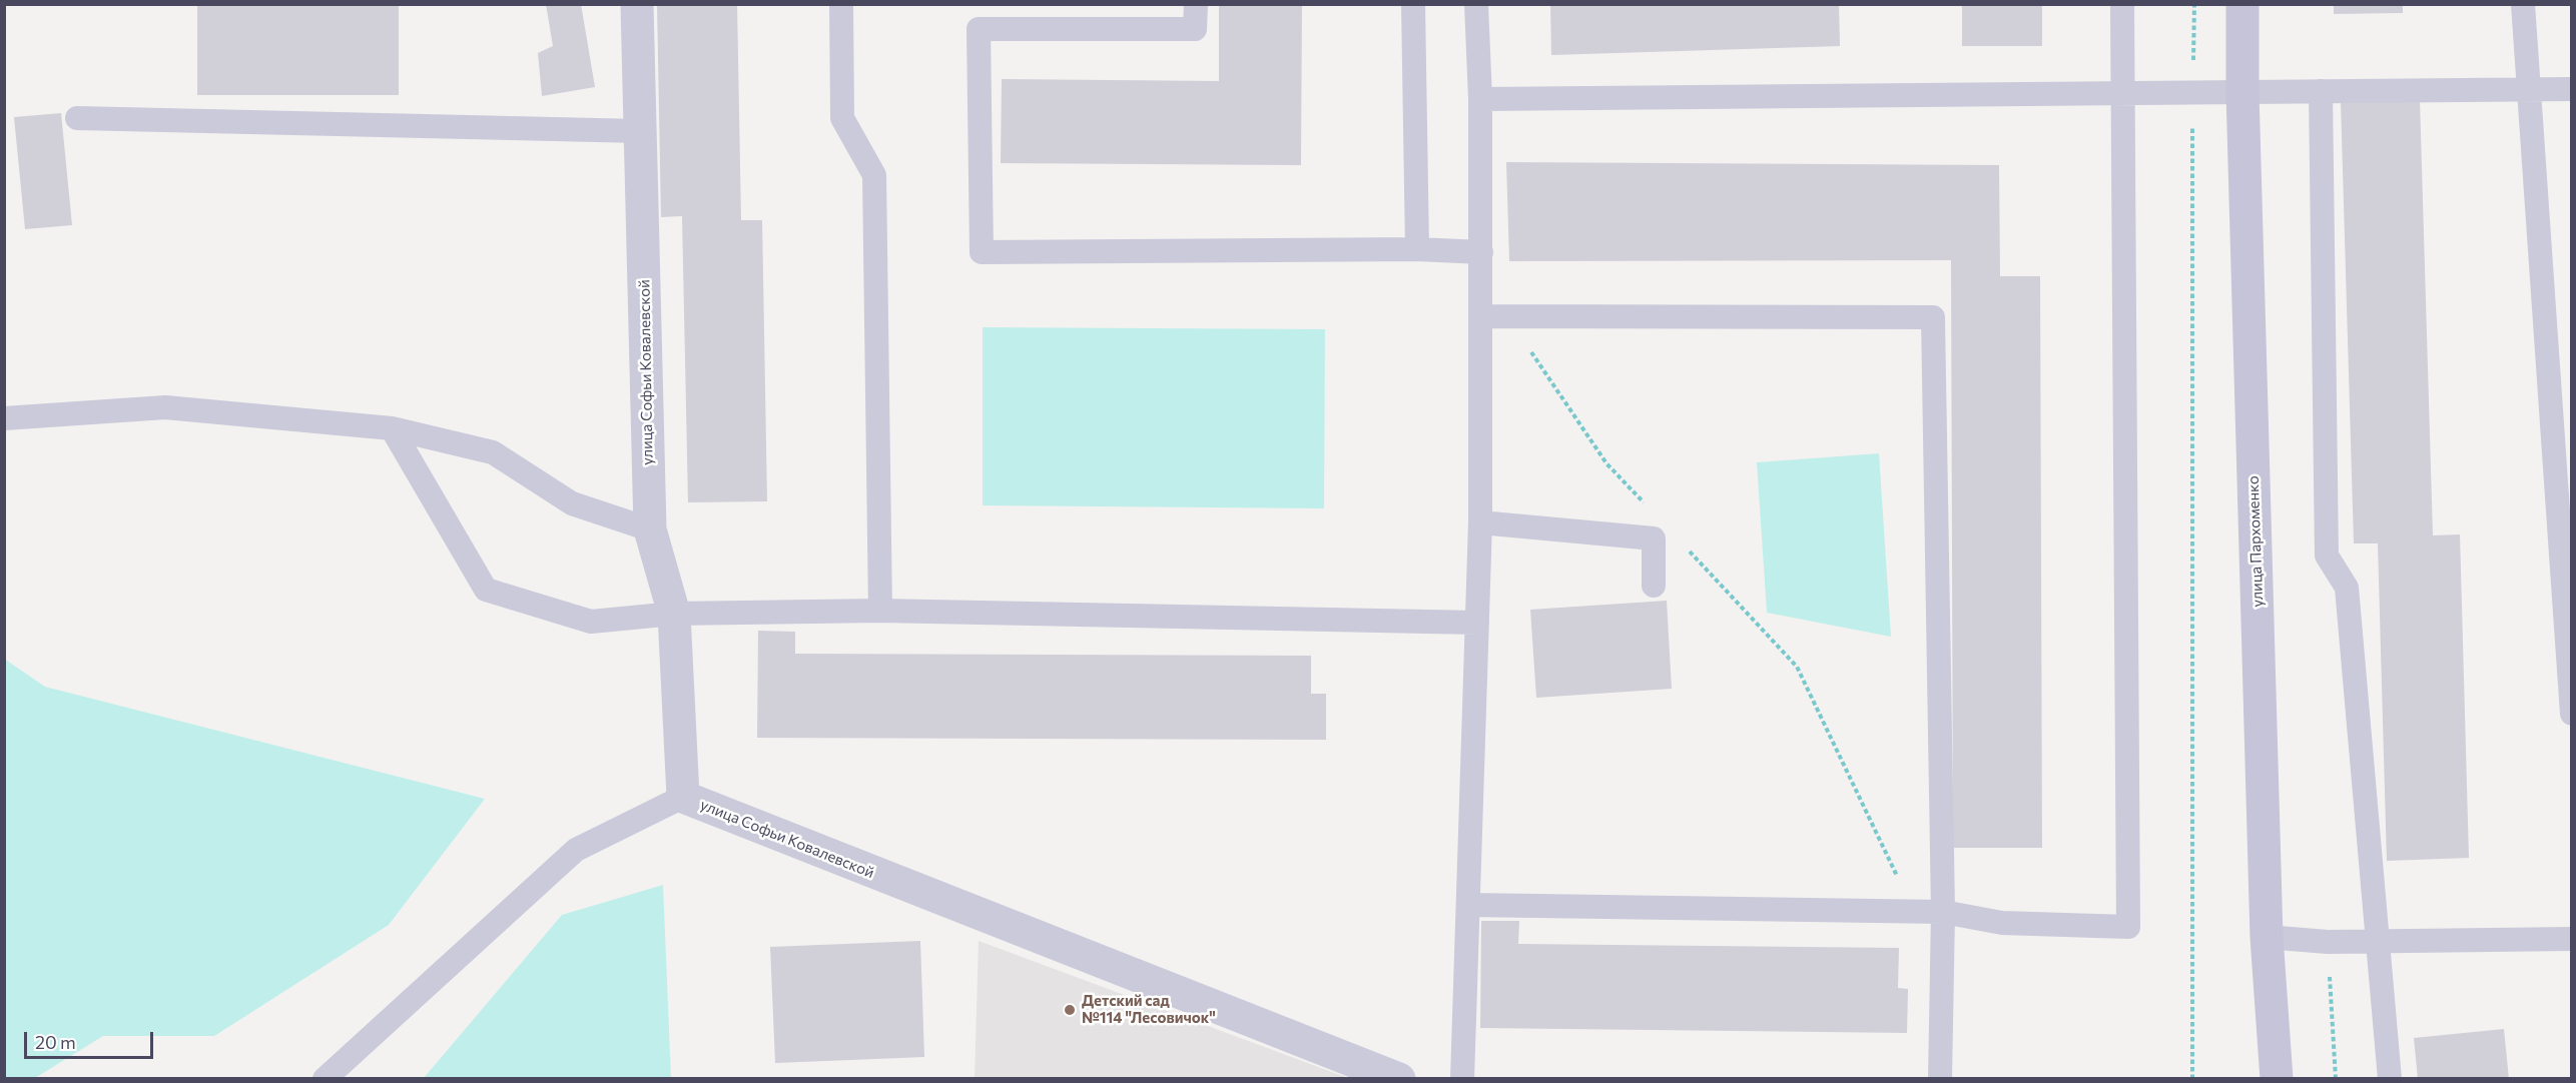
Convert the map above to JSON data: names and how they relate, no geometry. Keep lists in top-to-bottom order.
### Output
{
  "streets": {
    "street": ["улица Софьи Ковалевской", "улица Пархоменко"]
  },
  "places": ["Детский сад №114 \"Лесовичок\""],
  "scale_bar": "20 m"
}
